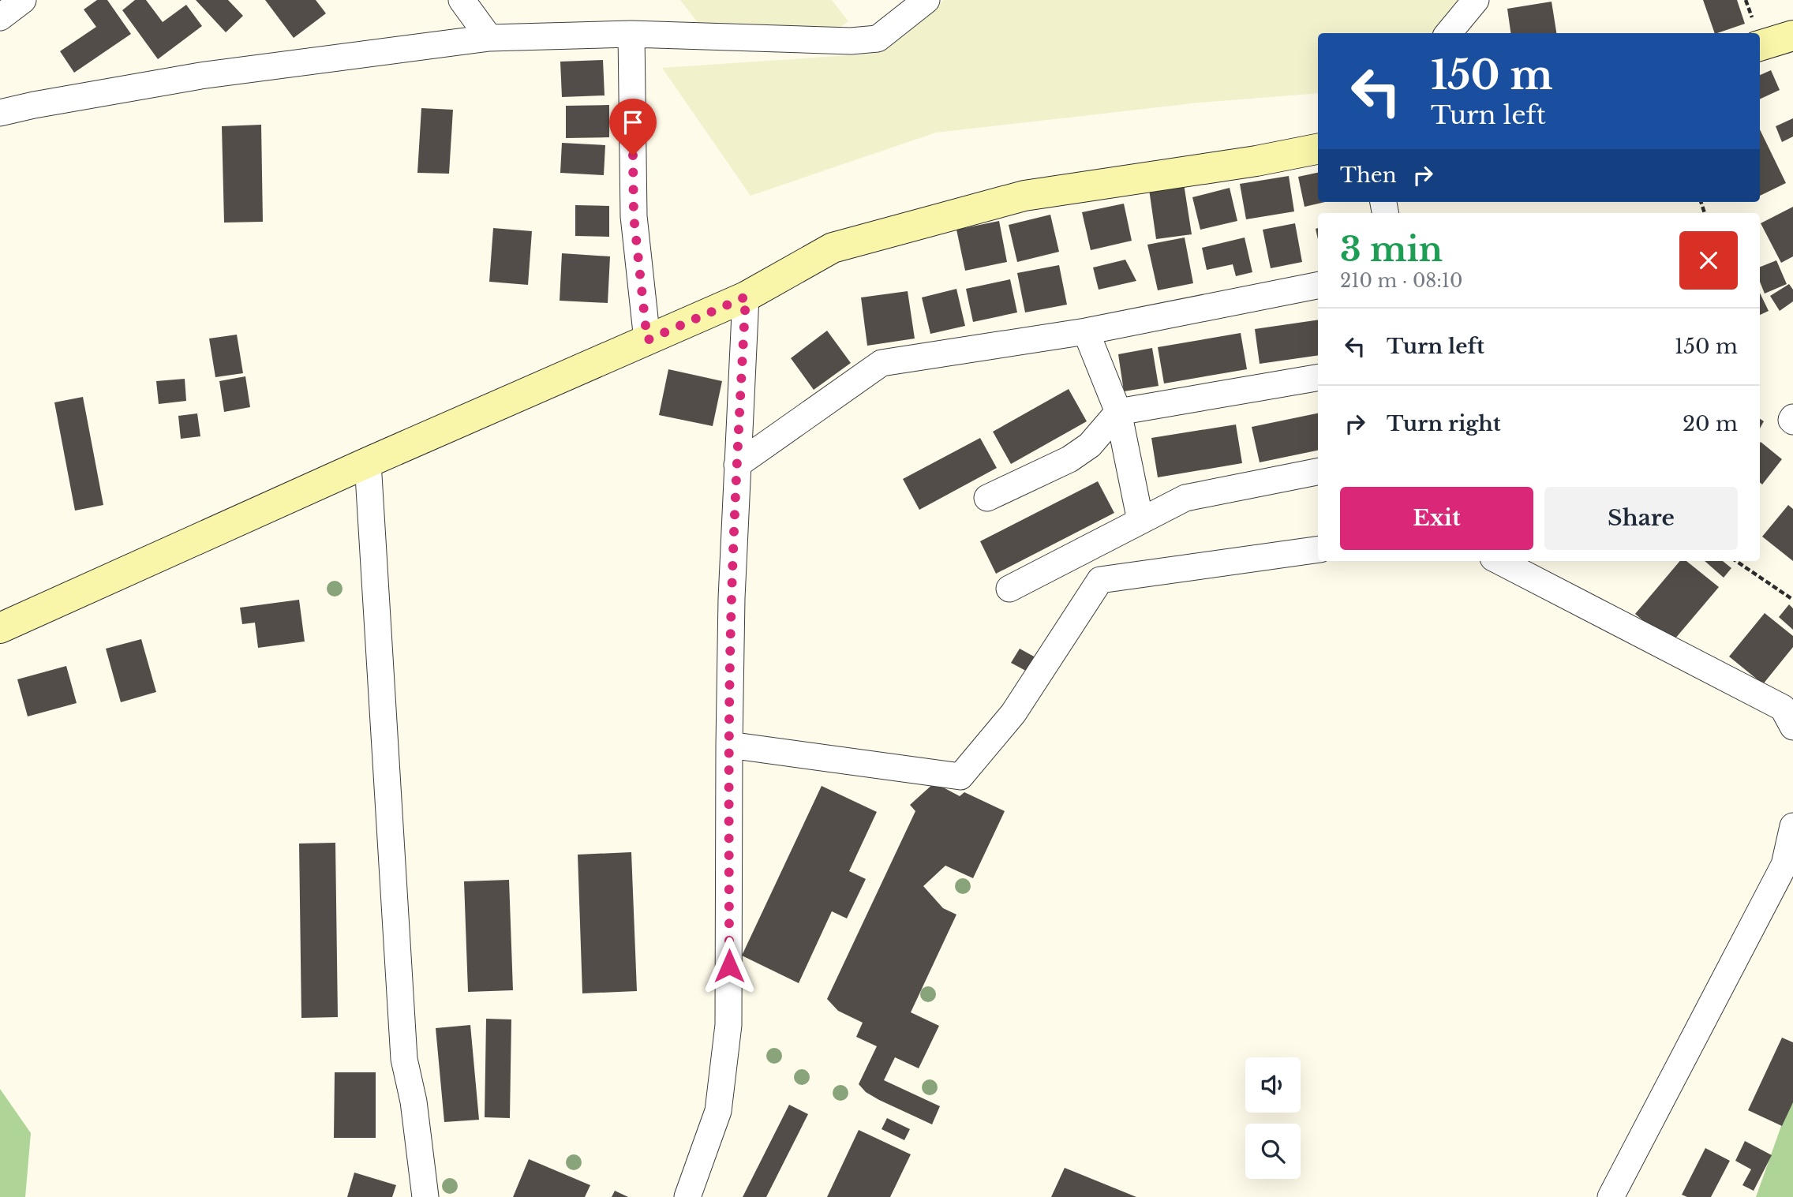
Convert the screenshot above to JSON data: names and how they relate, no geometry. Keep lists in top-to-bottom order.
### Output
{
  "page": {
    "turn": ["150 m", "Turn left"],
    "then": "Then",
    "heading": ["3 min", "210 m · 08:10"],
    "list": [
      {
        "name": "Turn left",
        "value": "150 m"
      },
      {
        "name": "Turn right",
        "value": "20 m"
      }
    ],
    "buttons": ["Exit", "Share"]
  }
}
